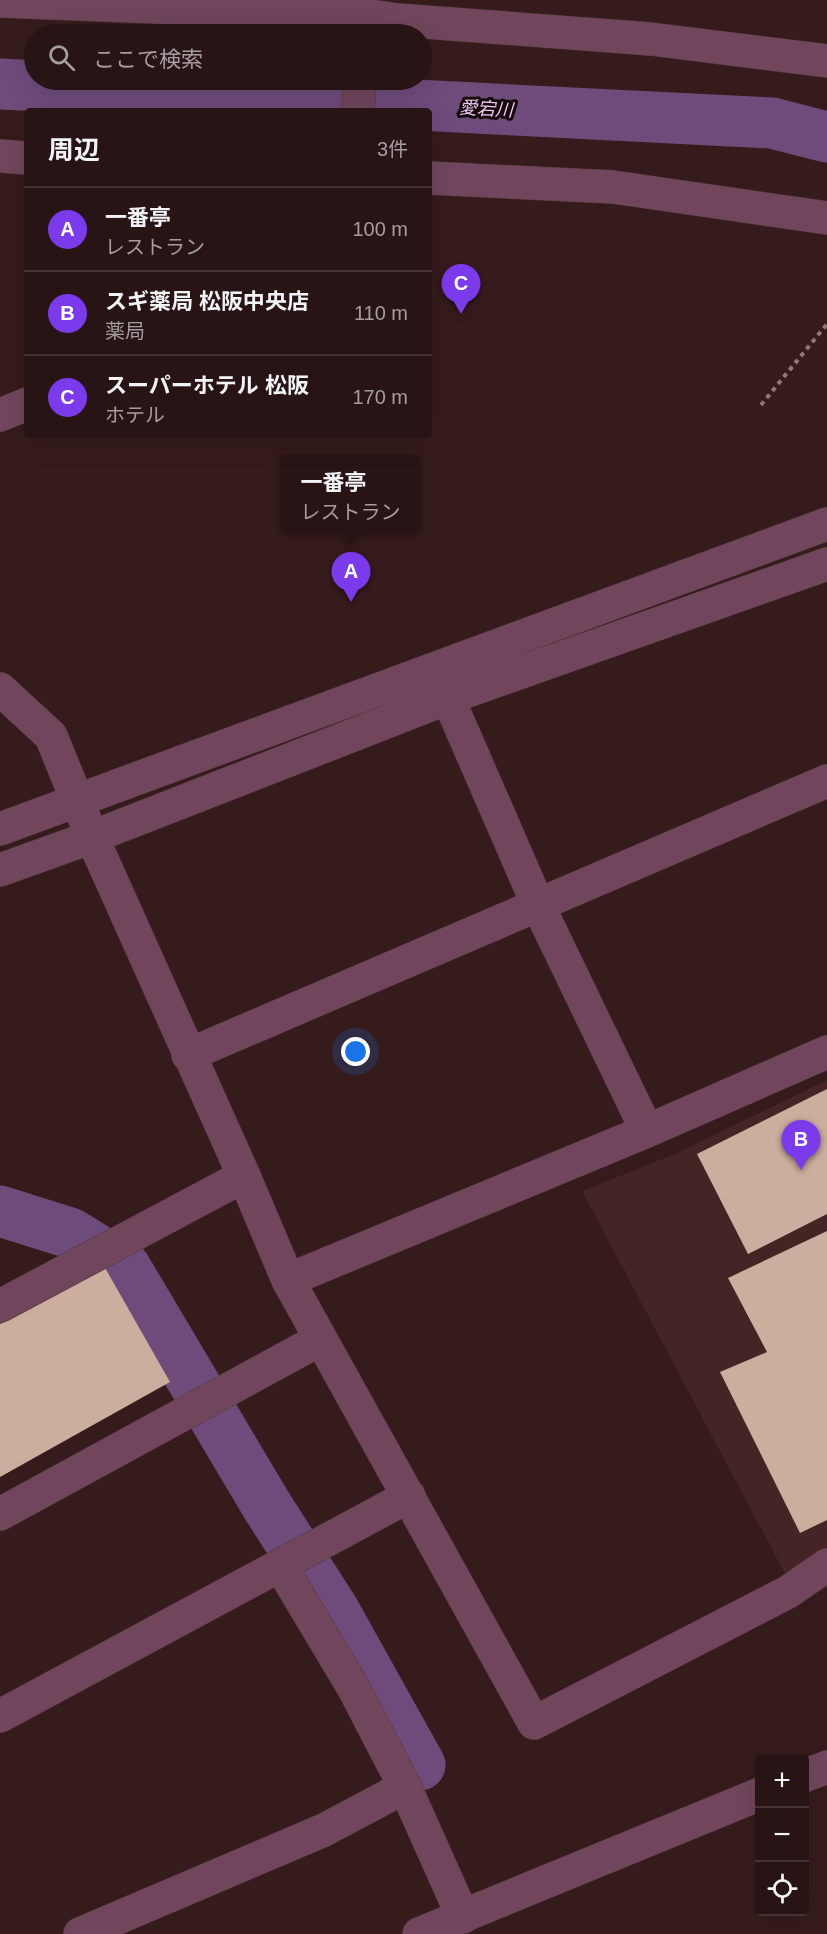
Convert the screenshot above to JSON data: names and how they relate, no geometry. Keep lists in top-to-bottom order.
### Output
{
  "water": ["愛宕川"],
  "page": {
    "search": "ここで検索",
    "heading": ["周辺", "3件"],
    "list": [
      {
        "mark": "A",
        "name": "一番亭",
        "note": "レストラン",
        "value": "100 m"
      },
      {
        "mark": "B",
        "name": "スギ薬局 松阪中央店",
        "note": "薬局",
        "value": "110 m"
      },
      {
        "mark": "C",
        "name": "スーパーホテル 松阪",
        "note": "ホテル",
        "value": "170 m"
      }
    ],
    "pins": ["C", "A", "B"],
    "popup": ["一番亭", "レストラン"],
    "map_buttons": ["+", "−"]
  }
}
